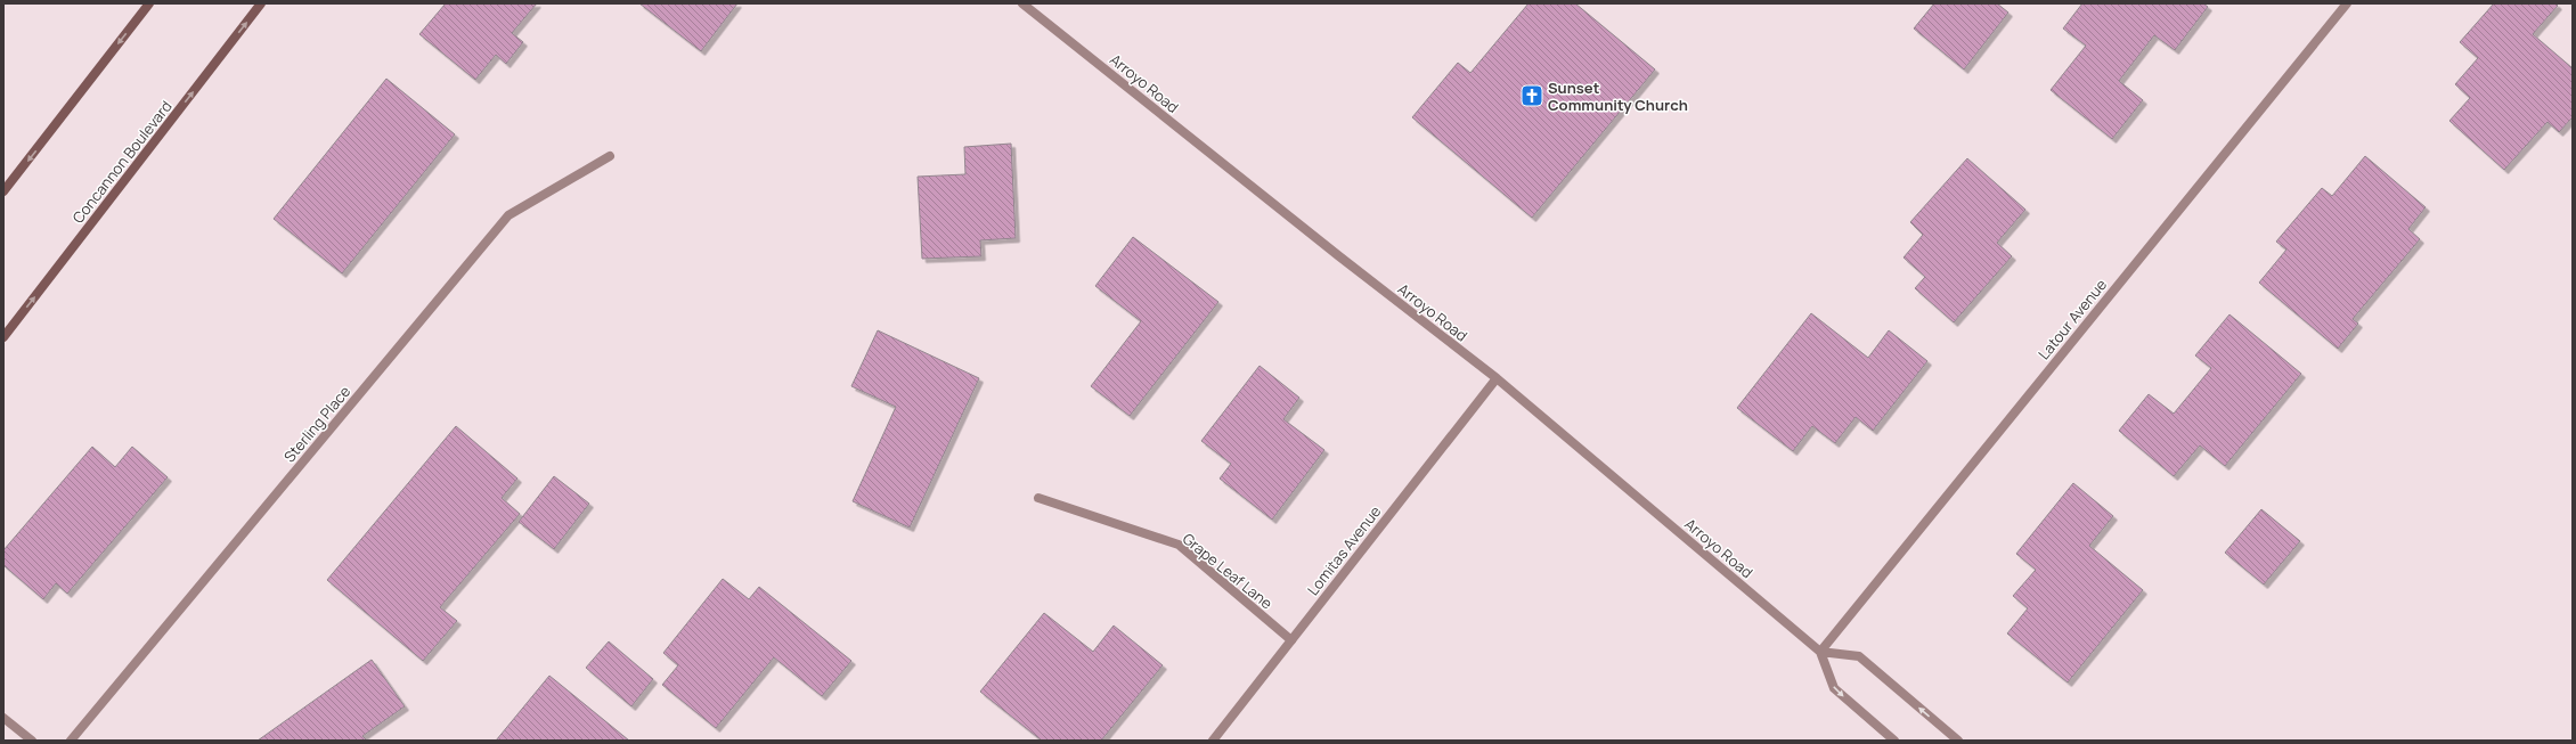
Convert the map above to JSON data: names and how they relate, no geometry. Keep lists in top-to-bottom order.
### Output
{
  "streets": {
    "main road": ["Concannon Boulevard"],
    "street": [
      "Arroyo Road",
      "Latour Avenue",
      "Sterling Place",
      "Lomitas Avenue",
      "Grape Leaf Lane"
    ]
  },
  "crossings": [
    ["Arroyo Road", "Latour Avenue"],
    ["Arroyo Road", "Lomitas Avenue"],
    ["Lomitas Avenue", "Grape Leaf Lane"]
  ],
  "one_way": ["Concannon Boulevard"],
  "places": {
    "church": ["Sunset Community Church"]
  }
}
